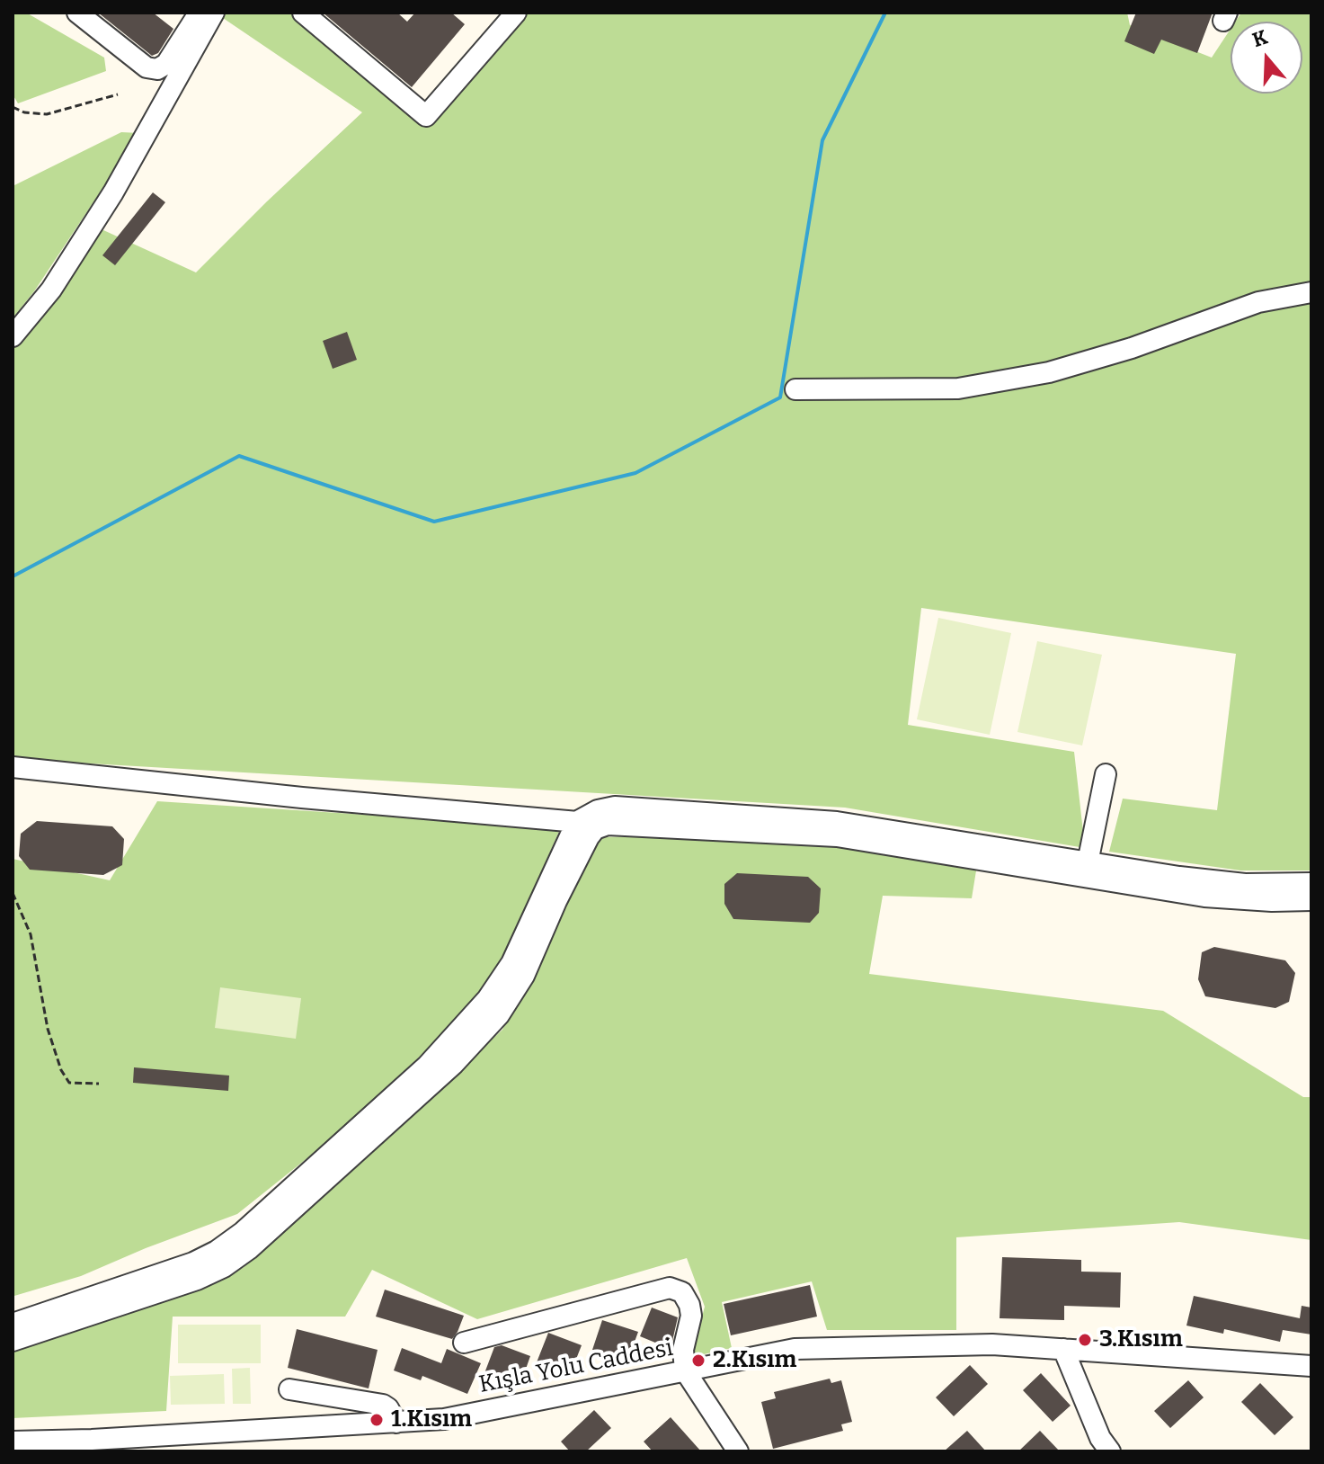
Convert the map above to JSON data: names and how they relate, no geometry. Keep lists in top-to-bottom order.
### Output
{
  "streets": {
    "street": ["Kışla Yolu Caddesi"]
  },
  "places": ["3.Kısım", "2.Kısım", "1.Kısım"],
  "north": "top"
}
